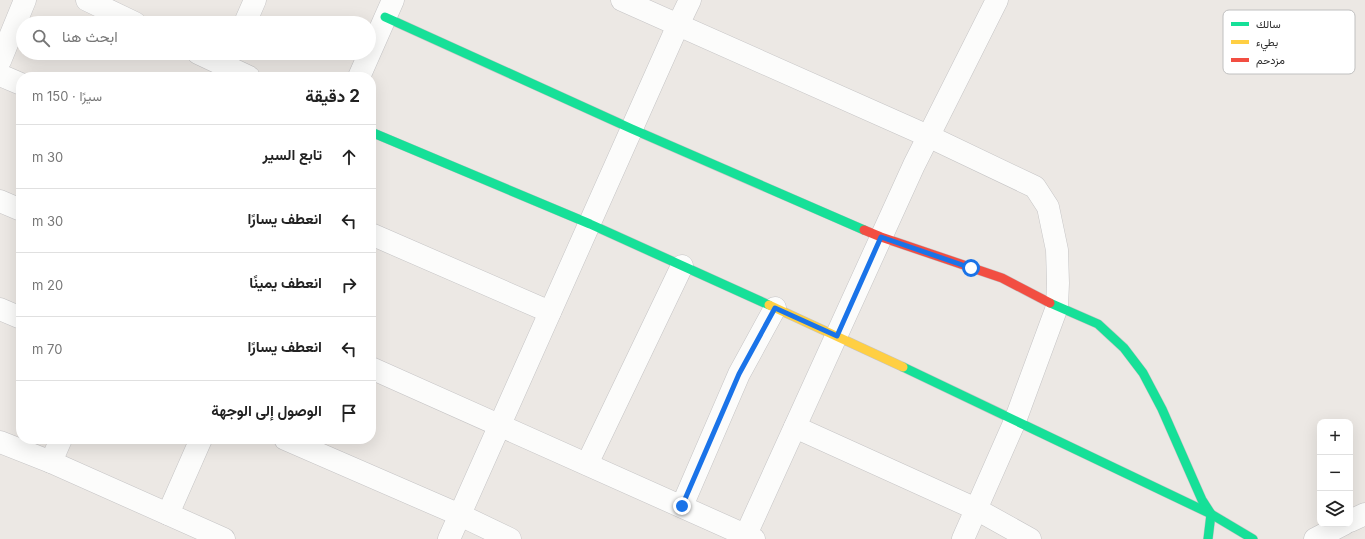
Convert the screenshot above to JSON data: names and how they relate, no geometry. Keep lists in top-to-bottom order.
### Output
{
  "legend": ["سالك", "بطيء", "مزدحم"],
  "page": {
    "search": "ابحث هنا",
    "heading": ["2 دقيقة", "سيرًا · 150 m"],
    "list": [
      ["تابع السير", "30 m"],
      ["انعطف يسارًا", "30 m"],
      ["انعطف يمينًا", "20 m"],
      ["انعطف يسارًا", "70 m"],
      "الوصول إلى الوجهة"
    ],
    "map_buttons": ["+", "−"]
  }
}
